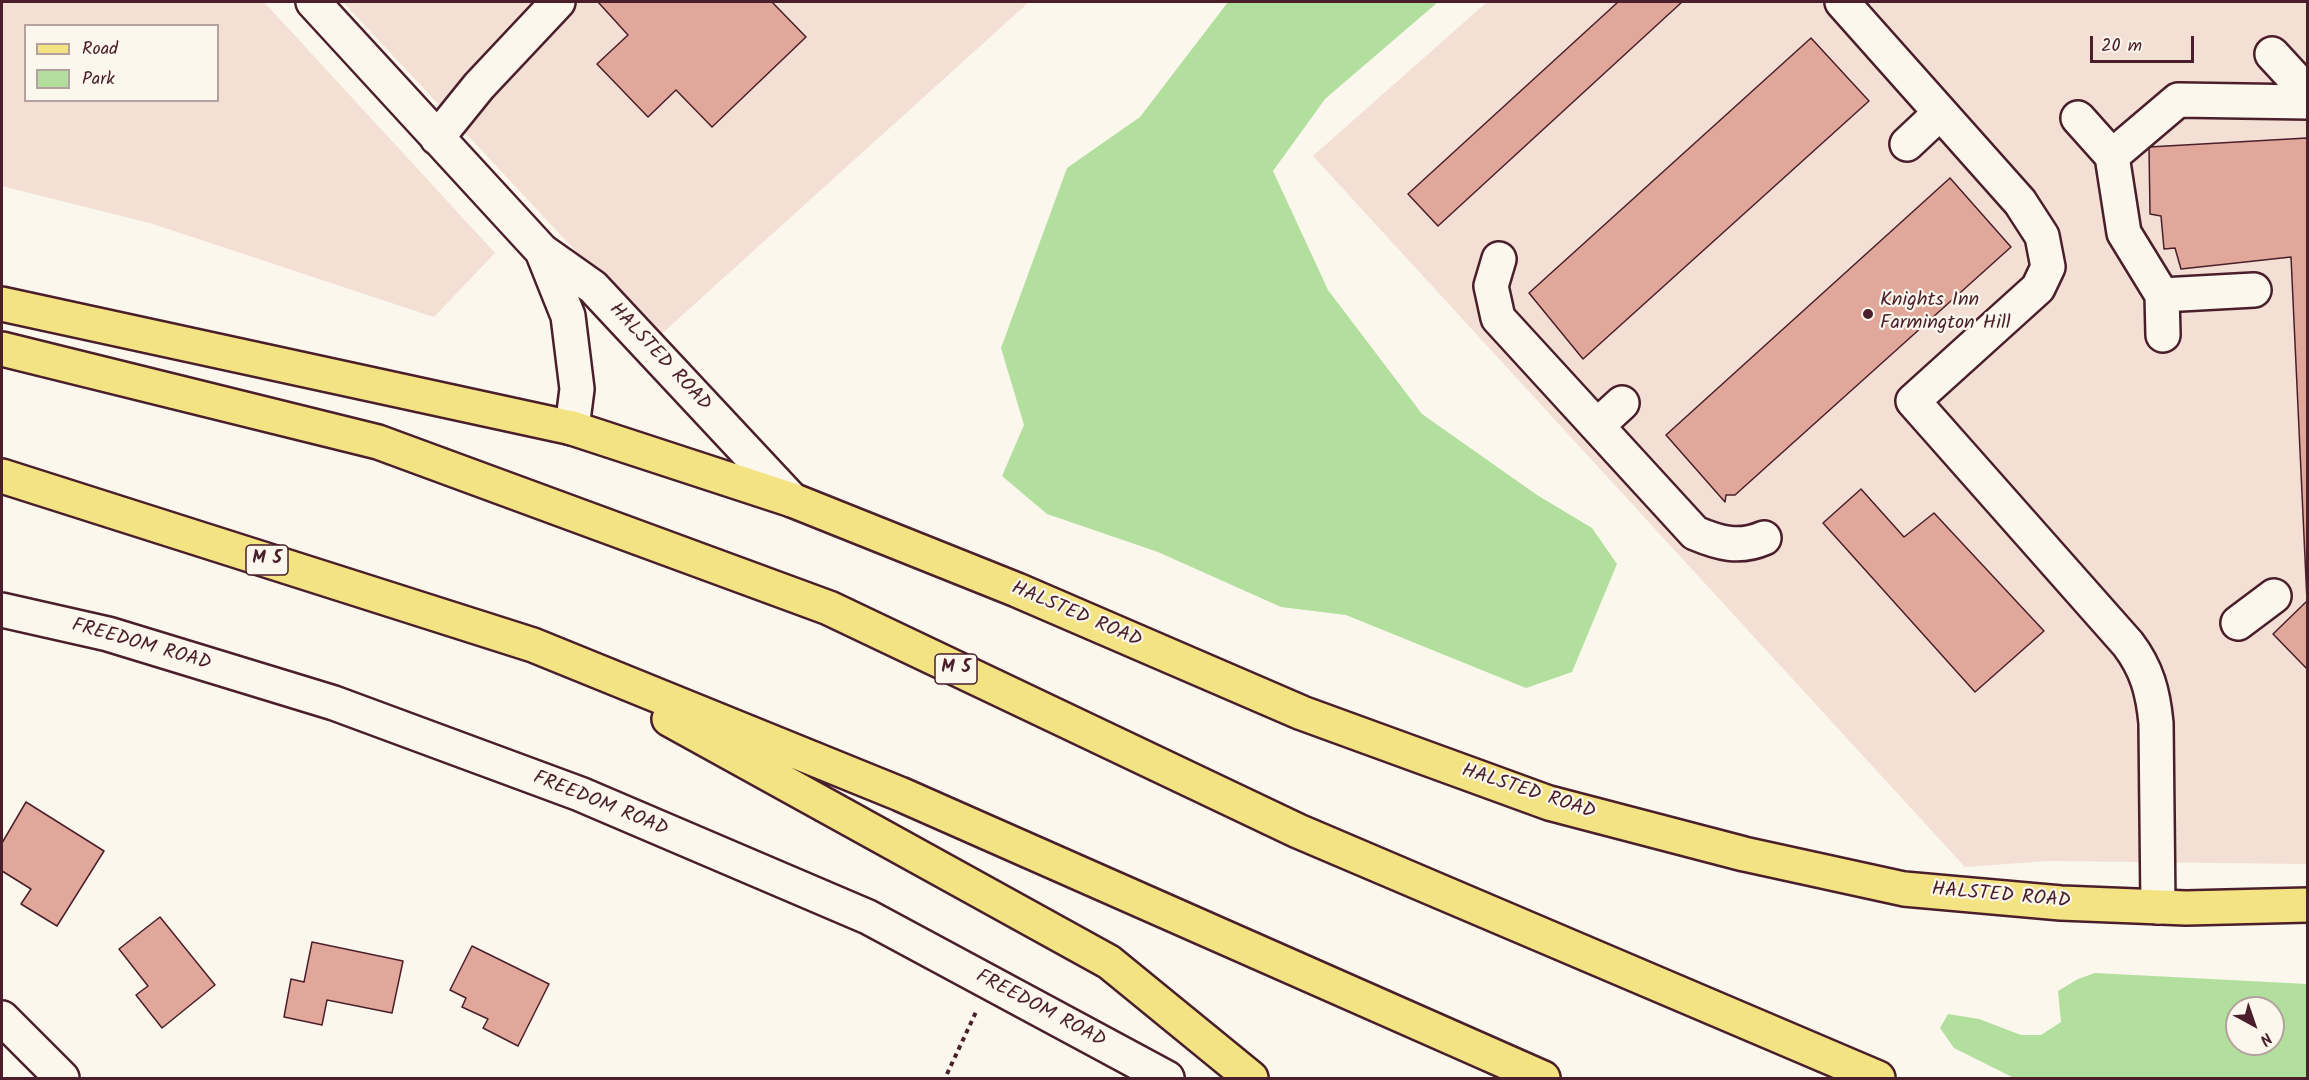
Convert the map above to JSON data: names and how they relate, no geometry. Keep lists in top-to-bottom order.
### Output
{
  "streets": {
    "main road": ["HALSTED ROAD", "M 5"],
    "street": ["FREEDOM ROAD"]
  },
  "places": ["Knights Inn Farmington Hill"],
  "legend": ["Road", "Park"],
  "scale_bar": "20 m",
  "north": "bottom right"
}
